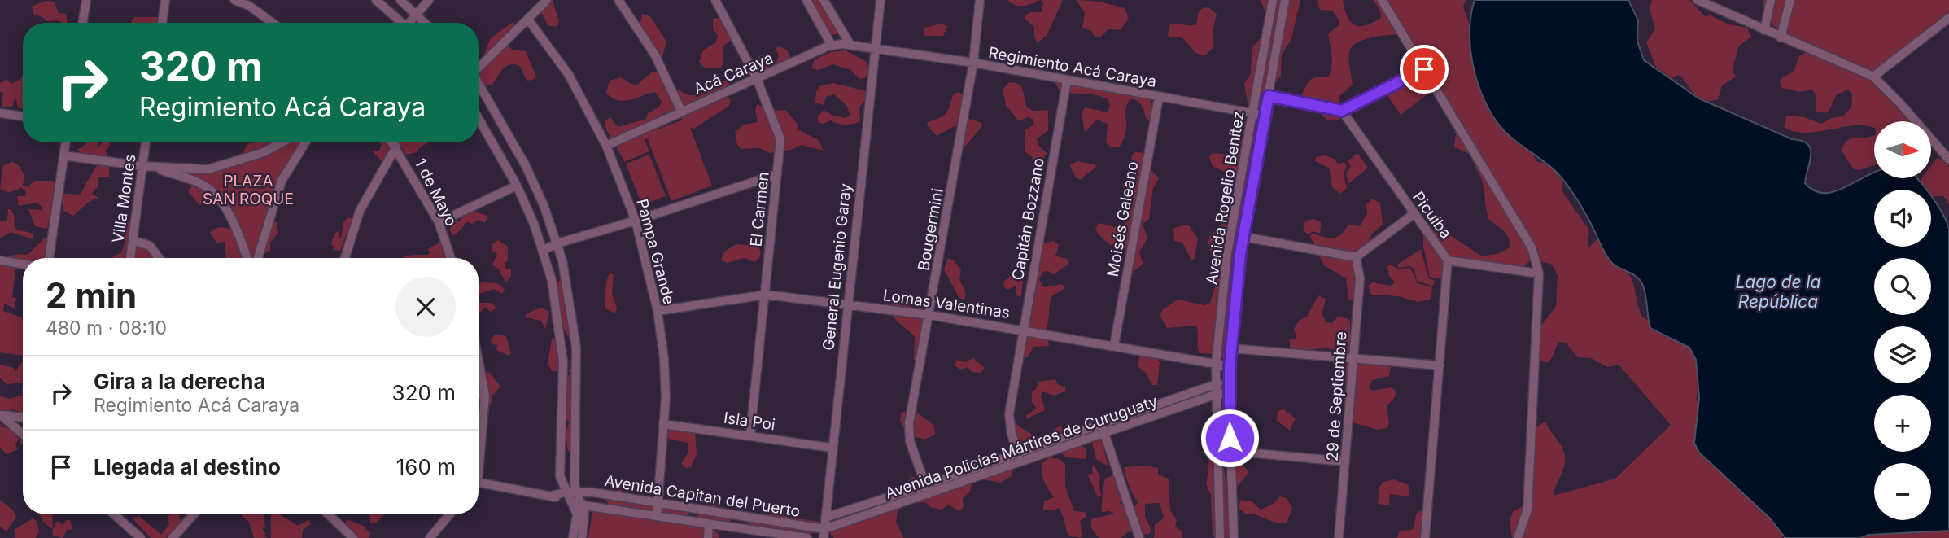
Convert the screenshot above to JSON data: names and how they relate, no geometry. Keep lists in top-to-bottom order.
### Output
{
  "streets": {
    "street": [
      "Regimiento Acá Caraya",
      "Acá Caraya",
      "1 de Mayo",
      "Avenida Rogelio Benítez",
      "Villa Montes",
      "El Carmen",
      "Picuiba",
      "Capitán Bozzano",
      "Moisés Galeano",
      "Bougermini",
      "Pampa Grande",
      "General Eugenio Garay",
      "Lomas Valentinas",
      "29 de Septiembre",
      "Isla Poi",
      "Avenida Policías Mártires de Curuguaty",
      "Avenida Capitan del Puerto"
    ]
  },
  "crossings": [
    ["Regimiento Acá Caraya", "Acá Caraya"],
    ["Regimiento Acá Caraya", "Avenida Rogelio Benítez"],
    ["Regimiento Acá Caraya", "Capitán Bozzano"],
    ["Regimiento Acá Caraya", "Moisés Galeano"],
    ["Regimiento Acá Caraya", "Bougermini"],
    ["Regimiento Acá Caraya", "General Eugenio Garay"],
    ["Acá Caraya", "El Carmen"],
    ["Acá Caraya", "Pampa Grande"],
    ["Acá Caraya", "General Eugenio Garay"],
    ["Avenida Rogelio Benítez", "Lomas Valentinas"],
    ["Avenida Rogelio Benítez", "Avenida Policías Mártires de Curuguaty"],
    ["El Carmen", "Lomas Valentinas"],
    ["El Carmen", "Isla Poi"],
    ["Capitán Bozzano", "Lomas Valentinas"],
    ["Capitán Bozzano", "Avenida Policías Mártires de Curuguaty"],
    ["Moisés Galeano", "Lomas Valentinas"],
    ["Bougermini", "Lomas Valentinas"],
    ["Bougermini", "Avenida Policías Mártires de Curuguaty"],
    ["Pampa Grande", "Lomas Valentinas"],
    ["Pampa Grande", "Isla Poi"],
    ["Pampa Grande", "Avenida Capitan del Puerto"],
    ["General Eugenio Garay", "Lomas Valentinas"],
    ["General Eugenio Garay", "Isla Poi"],
    ["General Eugenio Garay", "Avenida Policías Mártires de Curuguaty"],
    ["General Eugenio Garay", "Avenida Capitan del Puerto"],
    ["Avenida Policías Mártires de Curuguaty", "Avenida Capitan del Puerto"]
  ],
  "water": ["Lago de la República"],
  "parks": ["PLAZA SAN ROQUE"],
  "north": "right",
  "page": {
    "turn": ["320 m", "Regimiento Acá Caraya"],
    "map_buttons": ["+", "−"],
    "heading": ["2 min", "480 m · 08:10"],
    "list": [
      {
        "name": "Gira a la derecha",
        "note": "Regimiento Acá Caraya",
        "value": "320 m"
      },
      {
        "name": "Llegada al destino",
        "value": "160 m"
      }
    ]
  }
}
